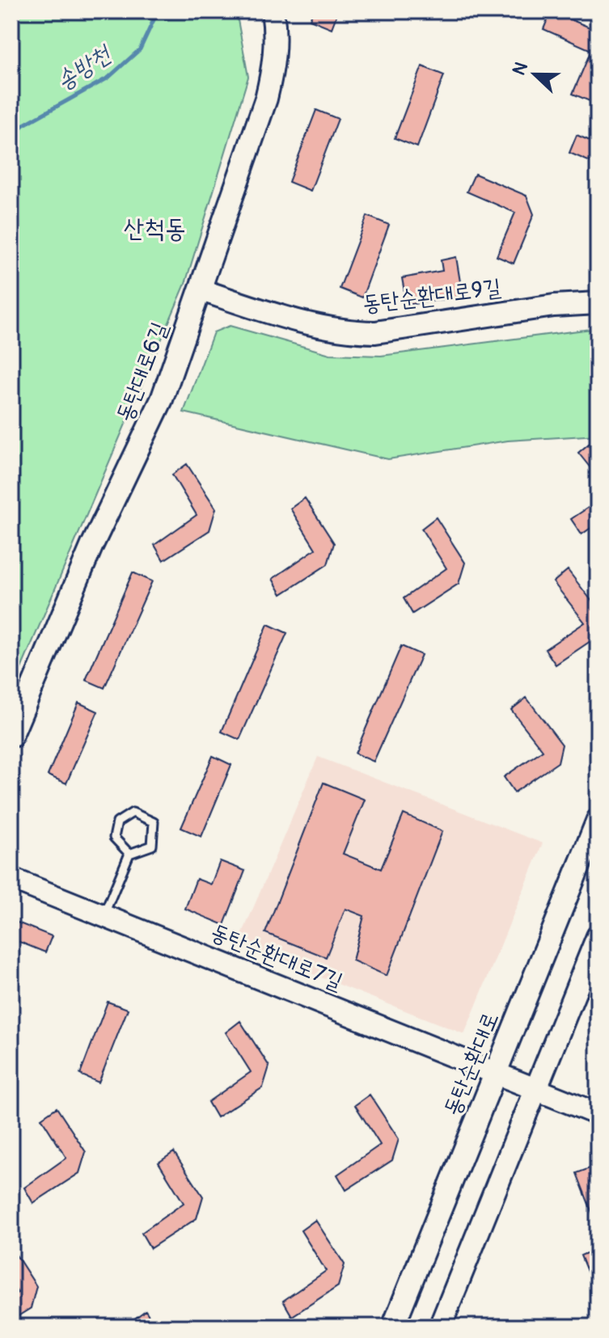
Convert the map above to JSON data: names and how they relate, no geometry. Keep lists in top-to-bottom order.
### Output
{
  "streets": {
    "street": [
      "동탄순환대로9길",
      "동탄대로6길",
      "동탄순환대로7길",
      "동탄순환대로"
    ]
  },
  "crossings": [
    ["동탄순환대로9길", "동탄대로6길"],
    ["동탄순환대로7길", "동탄순환대로"]
  ],
  "districts": ["산척동"],
  "water": ["송방천"],
  "north": "left"
}
